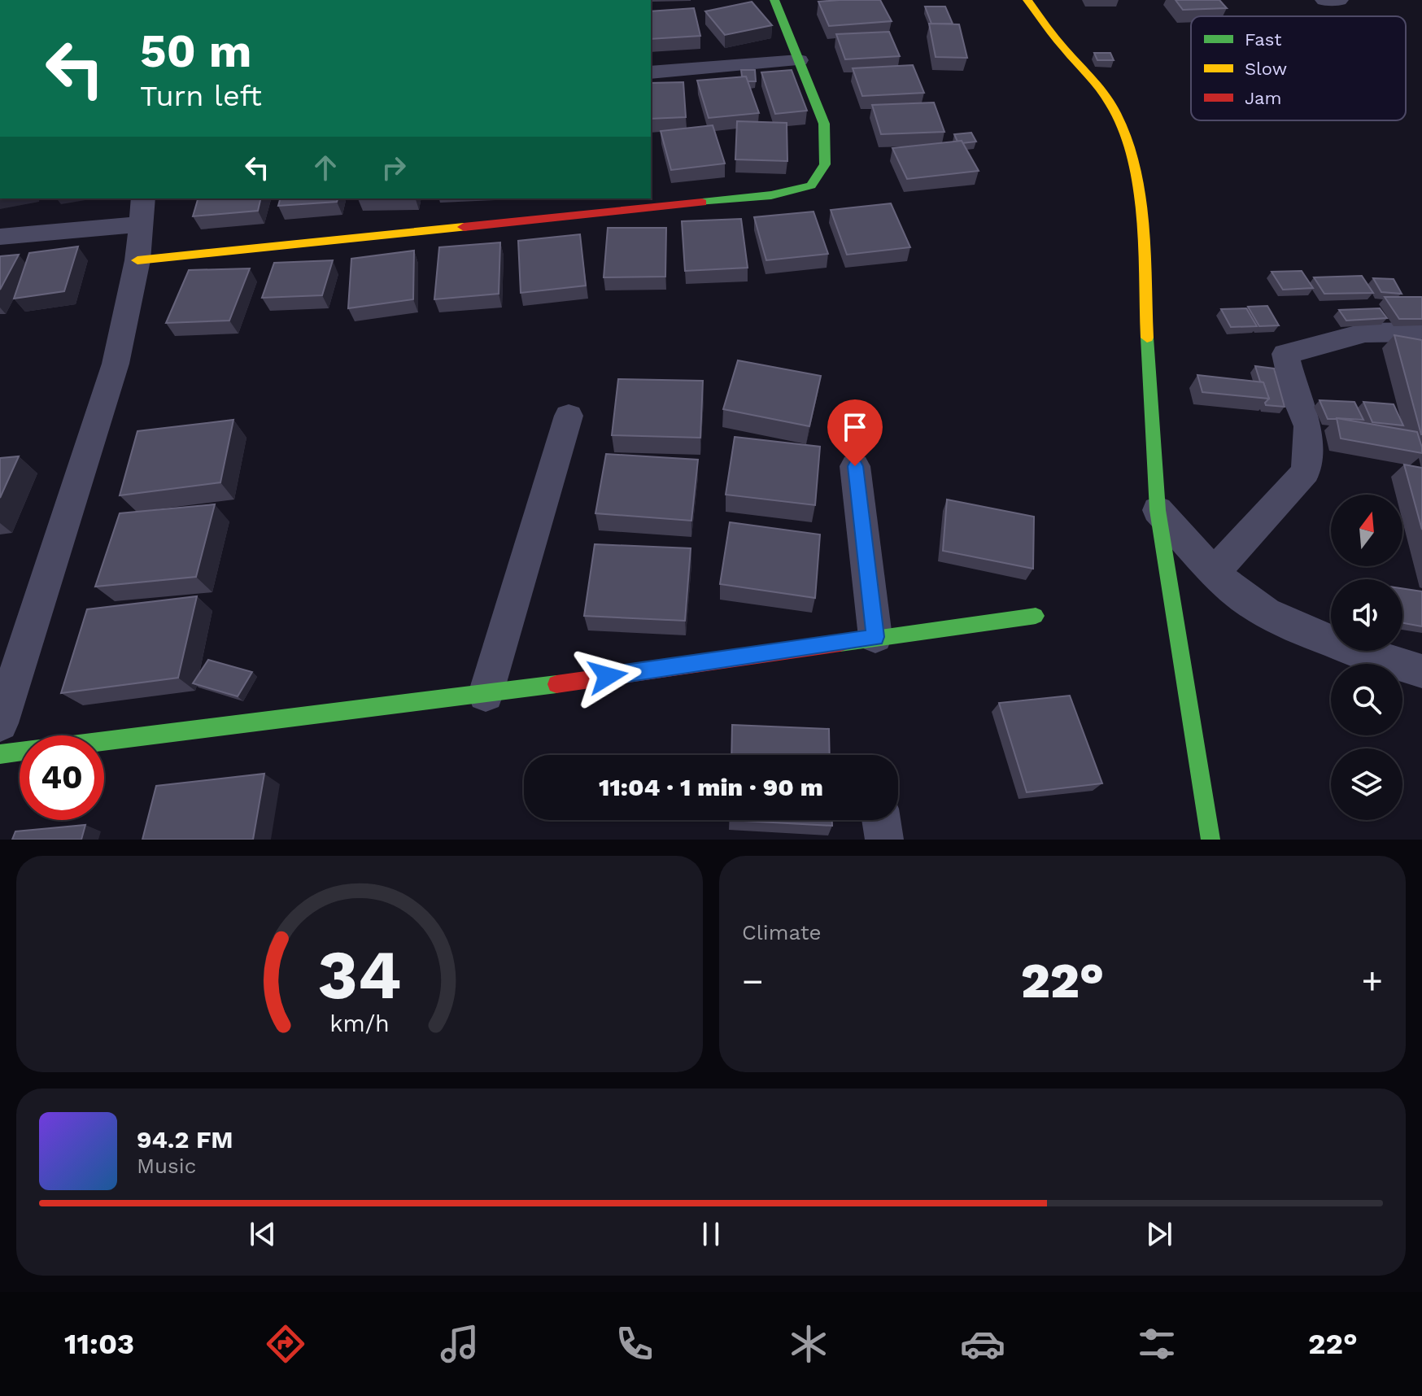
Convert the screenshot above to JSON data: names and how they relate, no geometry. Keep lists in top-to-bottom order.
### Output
{
  "legend": ["Fast", "Slow", "Jam"],
  "north": "top",
  "page": {
    "turn": ["50 m", "Turn left"],
    "limit": "40",
    "trip": "11:04 · 1 min · 90 m",
    "tile": "Climate",
    "heat": ["−", "22°", "+"],
    "song": ["94.2 FM", "Music"],
    "tabs": ["11:03", "22°"],
    "gauge": ["34", "km/h"]
  }
}
